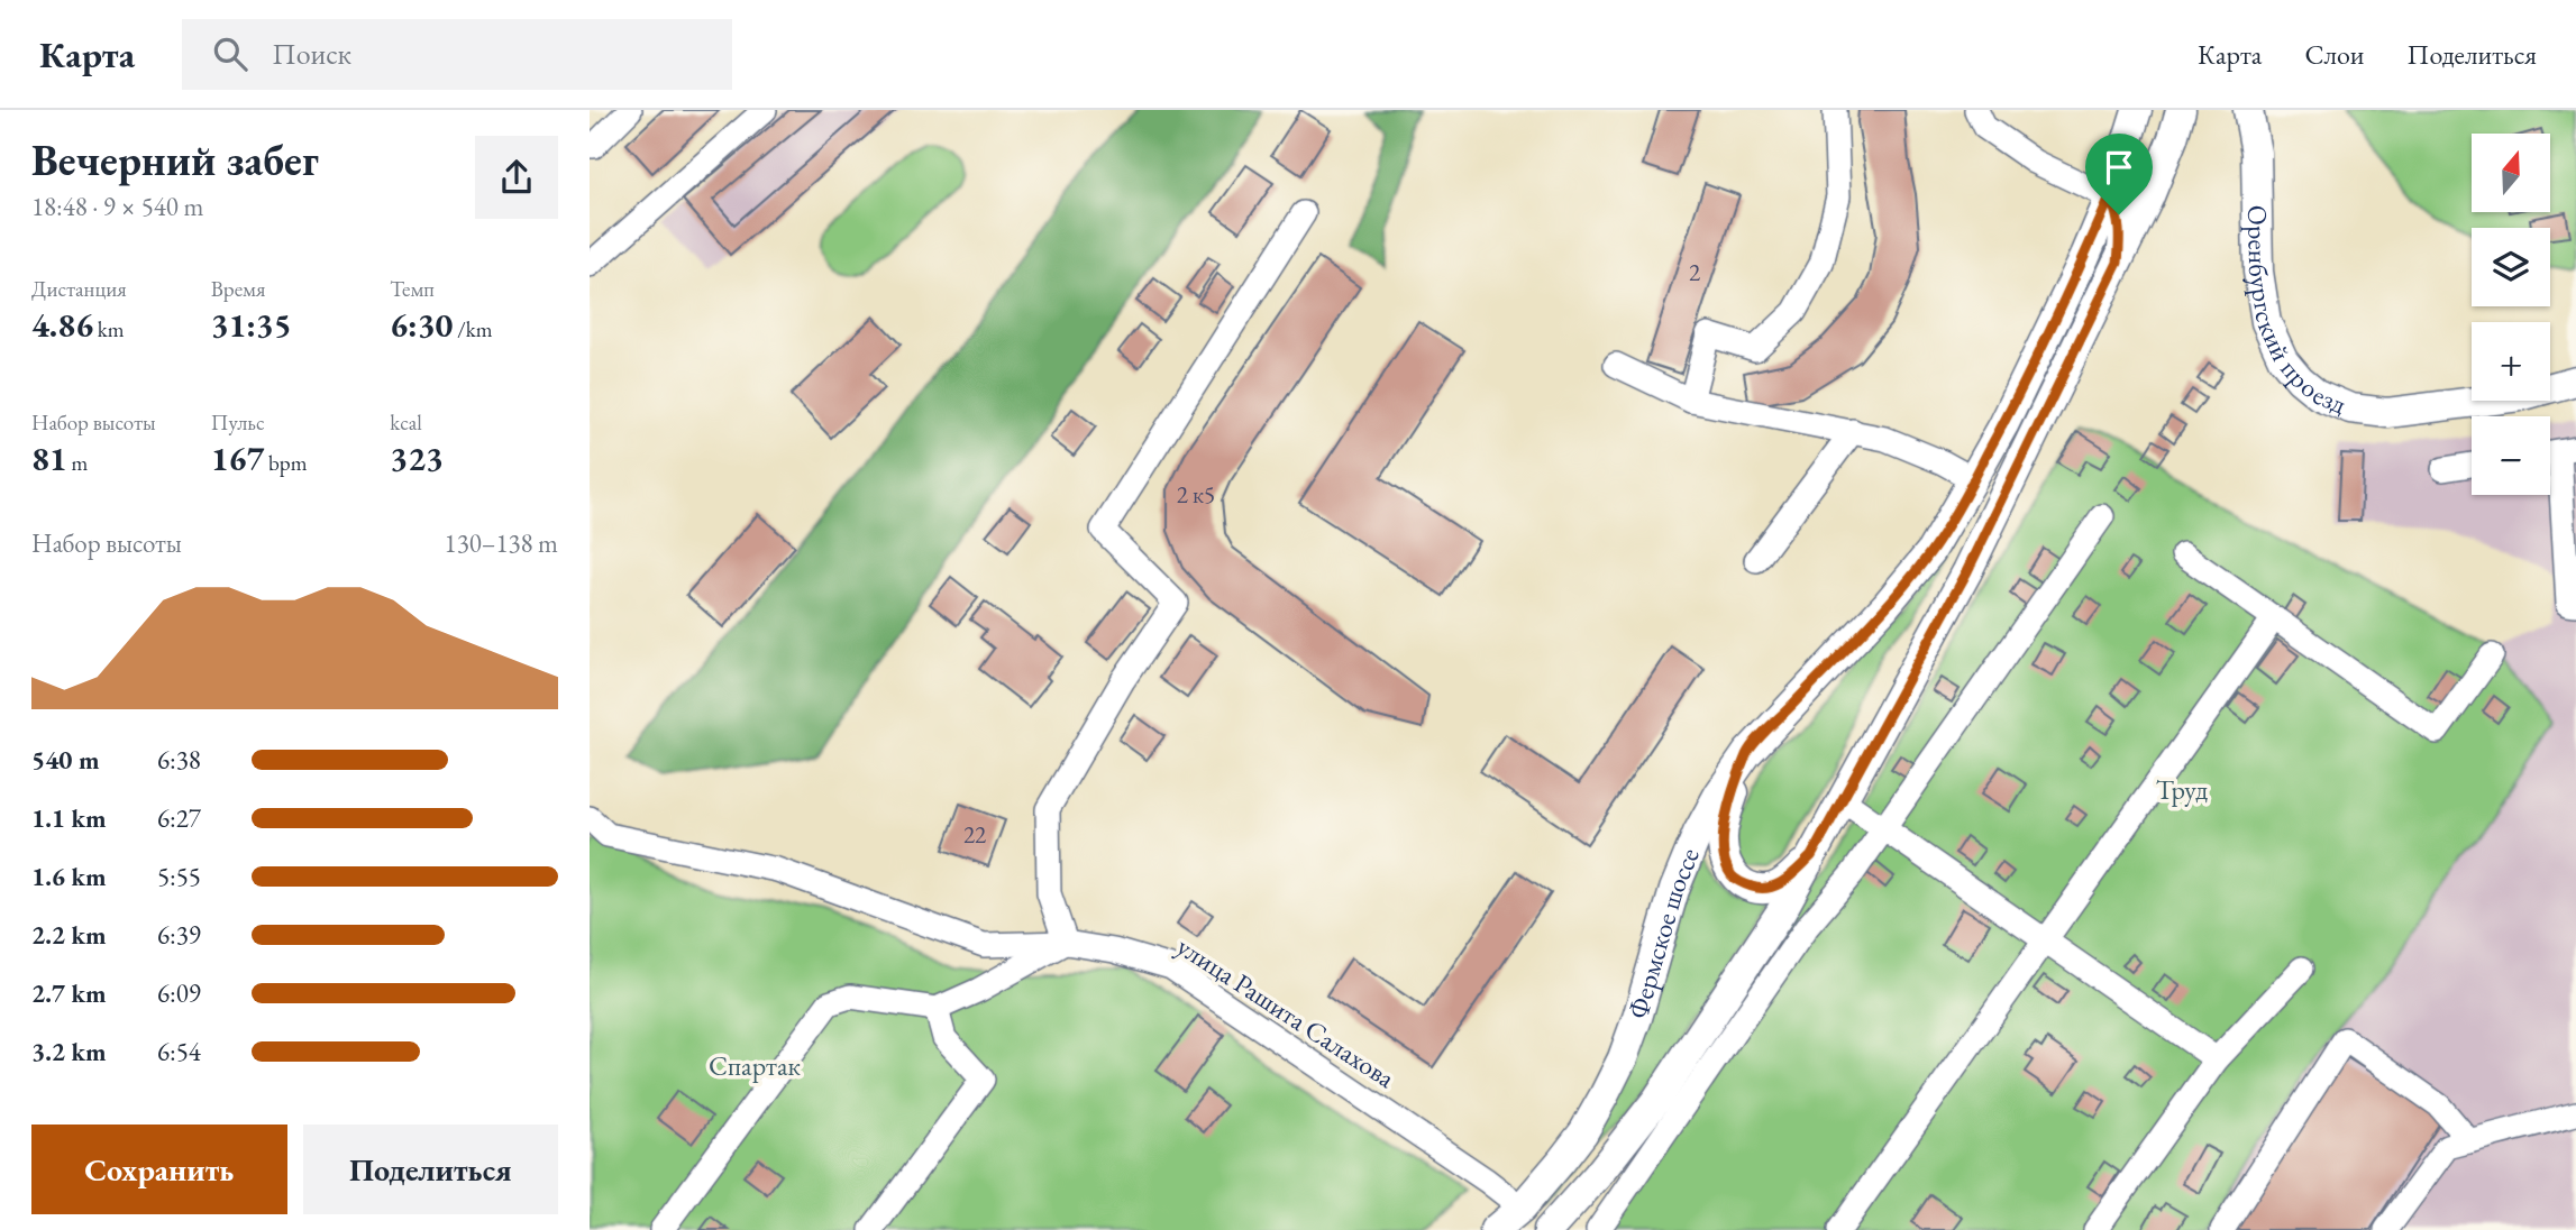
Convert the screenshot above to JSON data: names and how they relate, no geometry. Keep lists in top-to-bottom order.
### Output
{
  "streets": {
    "main road": ["Оренбургский проезд", "Фермское шоссе"],
    "street": ["улица Рашита Салахова"]
  },
  "crossings": [
    ["Фермское шоссе", "улица Рашита Салахова"]
  ],
  "parks": ["Труд", "Спартак"],
  "house_numbers": ["2", "2 к5", "22"],
  "north": "top",
  "page": {
    "header": "Карта",
    "search": "Поиск",
    "nav": ["Карта", "Слои", "Поделиться"],
    "heading": ["Вечерний забег", "18:48 · 9 × 540 m"],
    "map_buttons": ["+", "−"],
    "stats": [
      ["Дистанция", "4.86 km"],
      ["Время", "31:35"],
      ["Темп", "6:30 /km"],
      ["Набор высоты", "81 m"],
      ["Пульс", "167 bpm"],
      ["kcal", "323"]
    ],
    "chart": ["Набор высоты", "130–138 m"],
    "list": [
      {
        "name": "540 m",
        "note": "6:38"
      },
      {
        "name": "1.1 km",
        "note": "6:27"
      },
      {
        "name": "1.6 km",
        "note": "5:55"
      },
      {
        "name": "2.2 km",
        "note": "6:39"
      },
      {
        "name": "2.7 km",
        "note": "6:09"
      },
      {
        "name": "3.2 km",
        "note": "6:54"
      }
    ],
    "buttons": ["Сохранить", "Поделиться"]
  }
}
